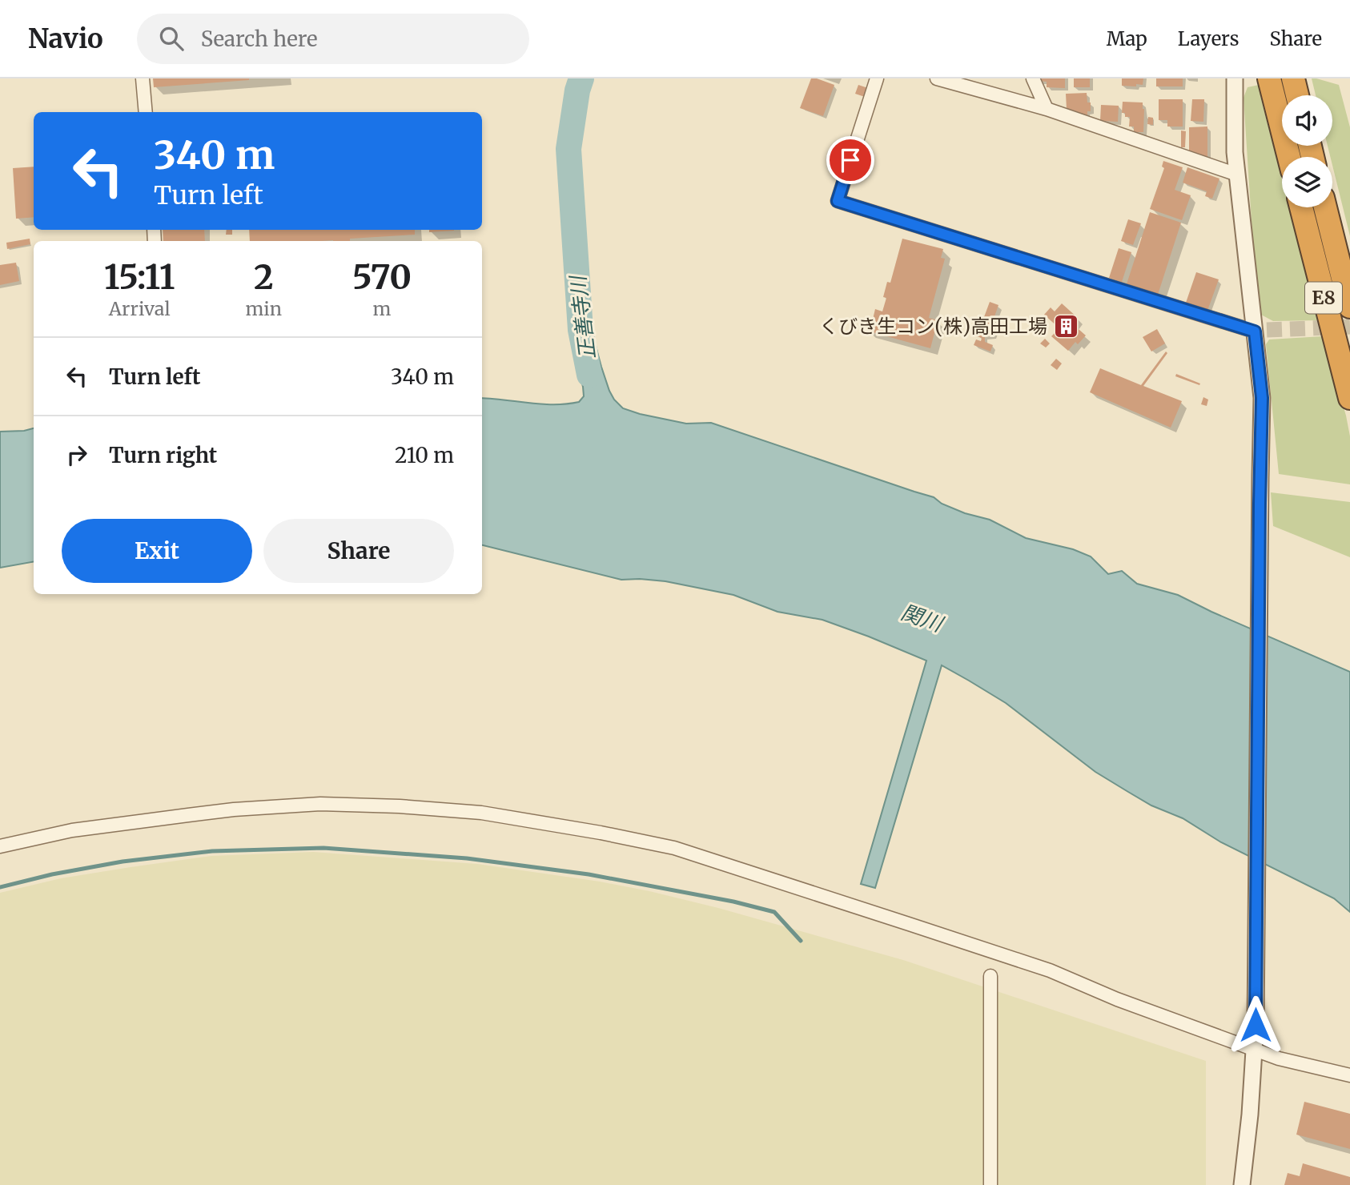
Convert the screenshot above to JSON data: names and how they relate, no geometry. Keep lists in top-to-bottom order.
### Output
{
  "streets": {
    "highway": ["E8"]
  },
  "water": ["正善寺川", "関川"],
  "places": {
    "building": ["くびき生コン(株)高田工場"]
  },
  "page": {
    "header": "Navio",
    "search": "Search here",
    "nav": ["Map", "Layers", "Share"],
    "turn": ["340 m", "Turn left"],
    "eta": [
      "15:11",
      "Arrival",
      "2",
      "min",
      "570",
      "m"
    ],
    "list": [
      {
        "name": "Turn left",
        "value": "340 m"
      },
      {
        "name": "Turn right",
        "value": "210 m"
      }
    ],
    "buttons": ["Exit", "Share"]
  }
}
